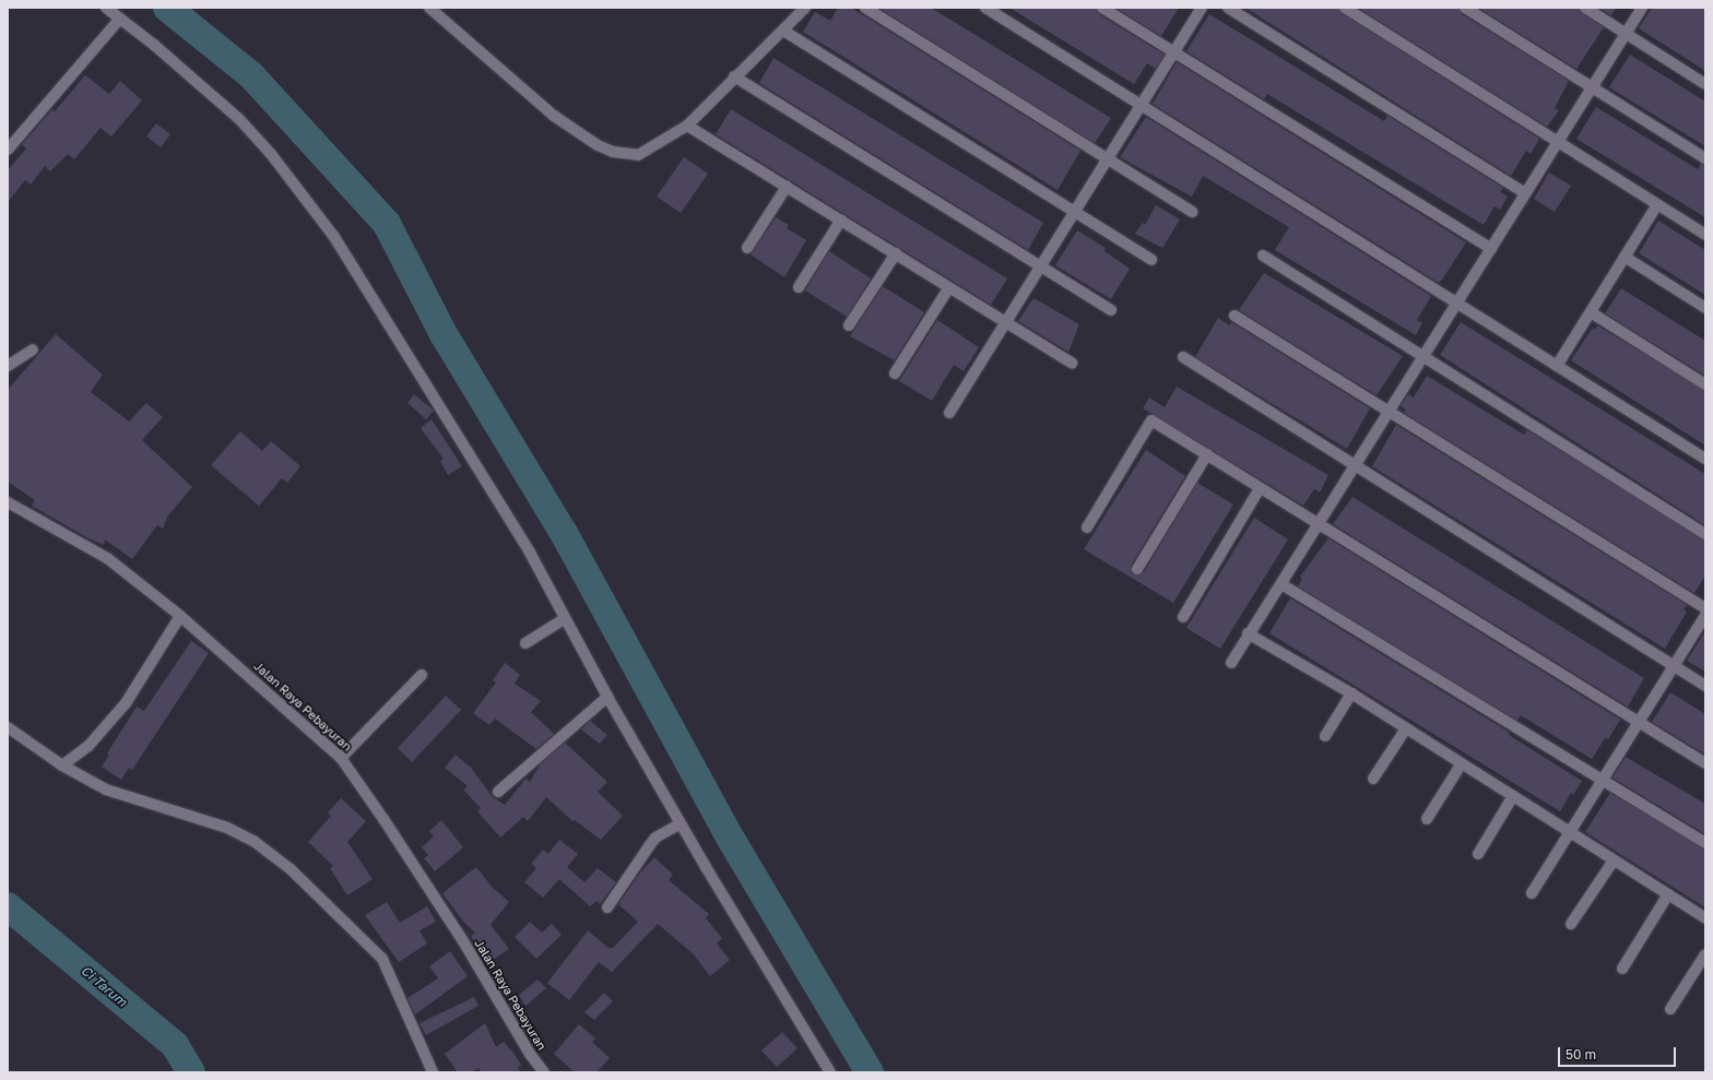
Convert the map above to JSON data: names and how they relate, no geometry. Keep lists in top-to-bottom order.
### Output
{
  "streets": {
    "street": ["Jalan Raya Pebayuran"]
  },
  "water": ["Ci Tarum"],
  "scale_bar": "50 m"
}
